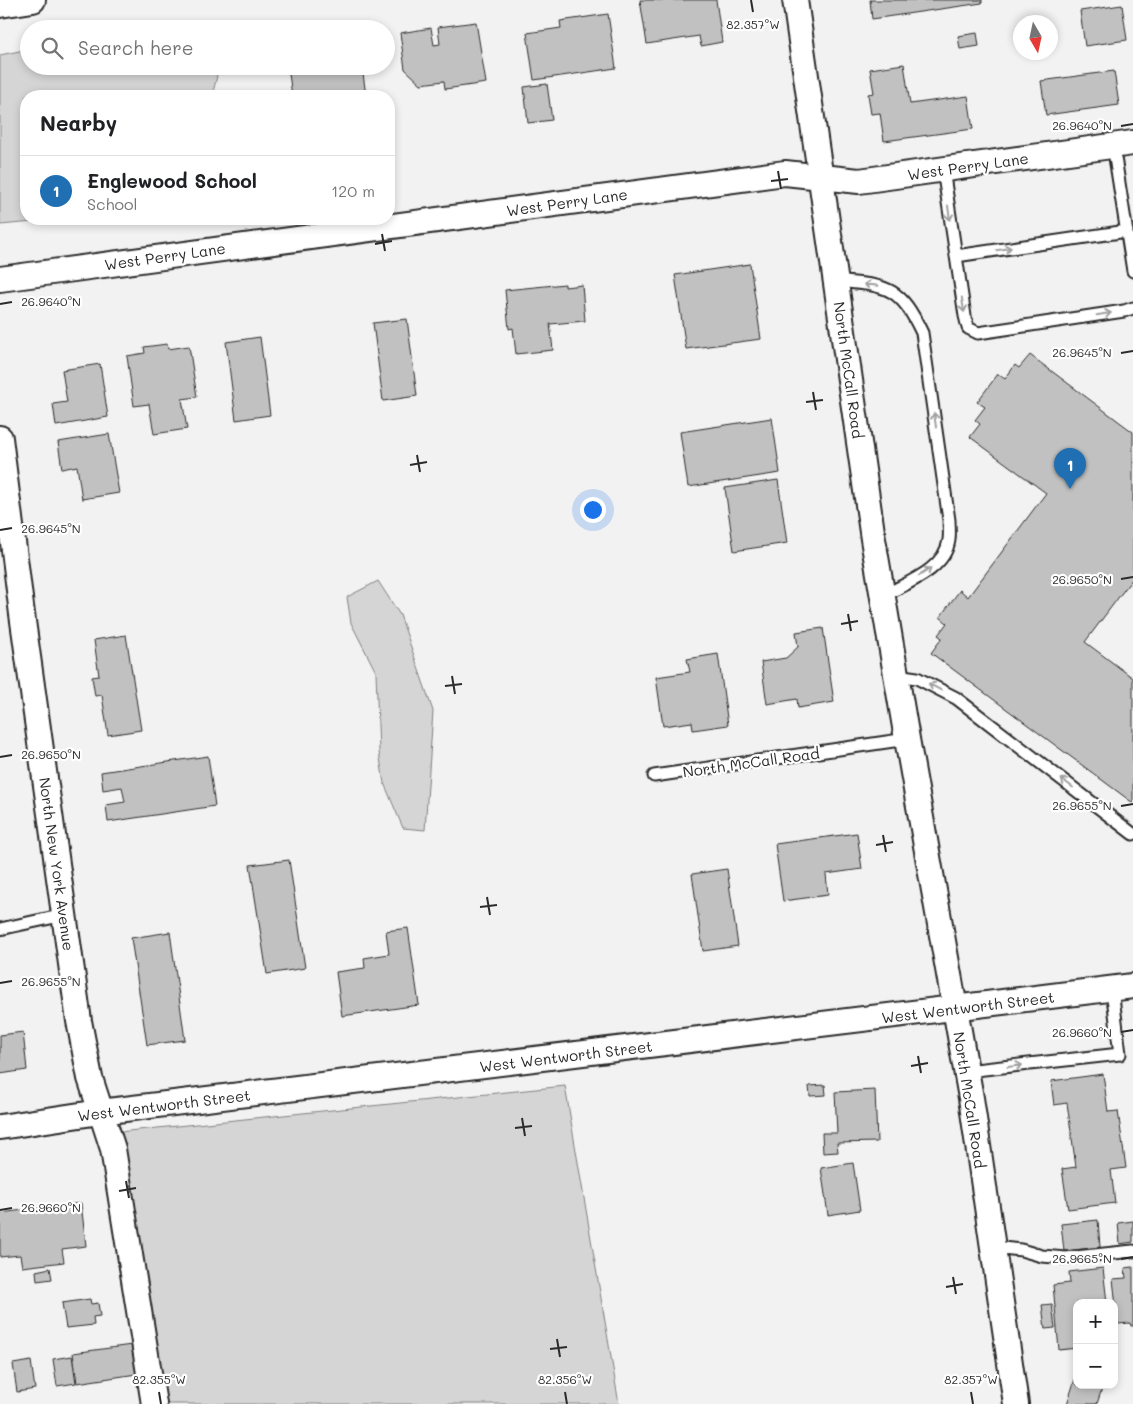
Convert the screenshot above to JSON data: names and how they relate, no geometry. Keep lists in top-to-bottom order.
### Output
{
  "streets": {
    "street": [
      "West Perry Lane",
      "North McCall Road",
      "North New York Avenue",
      "West Wentworth Street"
    ]
  },
  "crossings": [
    ["West Perry Lane", "North McCall Road"],
    ["North McCall Road", "West Wentworth Street"],
    ["North New York Avenue", "West Wentworth Street"]
  ],
  "north": "bottom",
  "page": {
    "search": "Search here",
    "heading": "Nearby",
    "list": [
      {
        "mark": "1",
        "name": "Englewood School",
        "note": "School",
        "value": "120 m"
      }
    ],
    "pins": "1",
    "map_buttons": ["+", "−"]
  },
  "coordinates": [
    "82.357°W",
    "26.9640°N",
    "26.9645°N",
    "26.9650°N",
    "26.9655°N",
    "26.9660°N",
    "26.9665°N",
    "82.355°W",
    "82.356°W"
  ]
}
